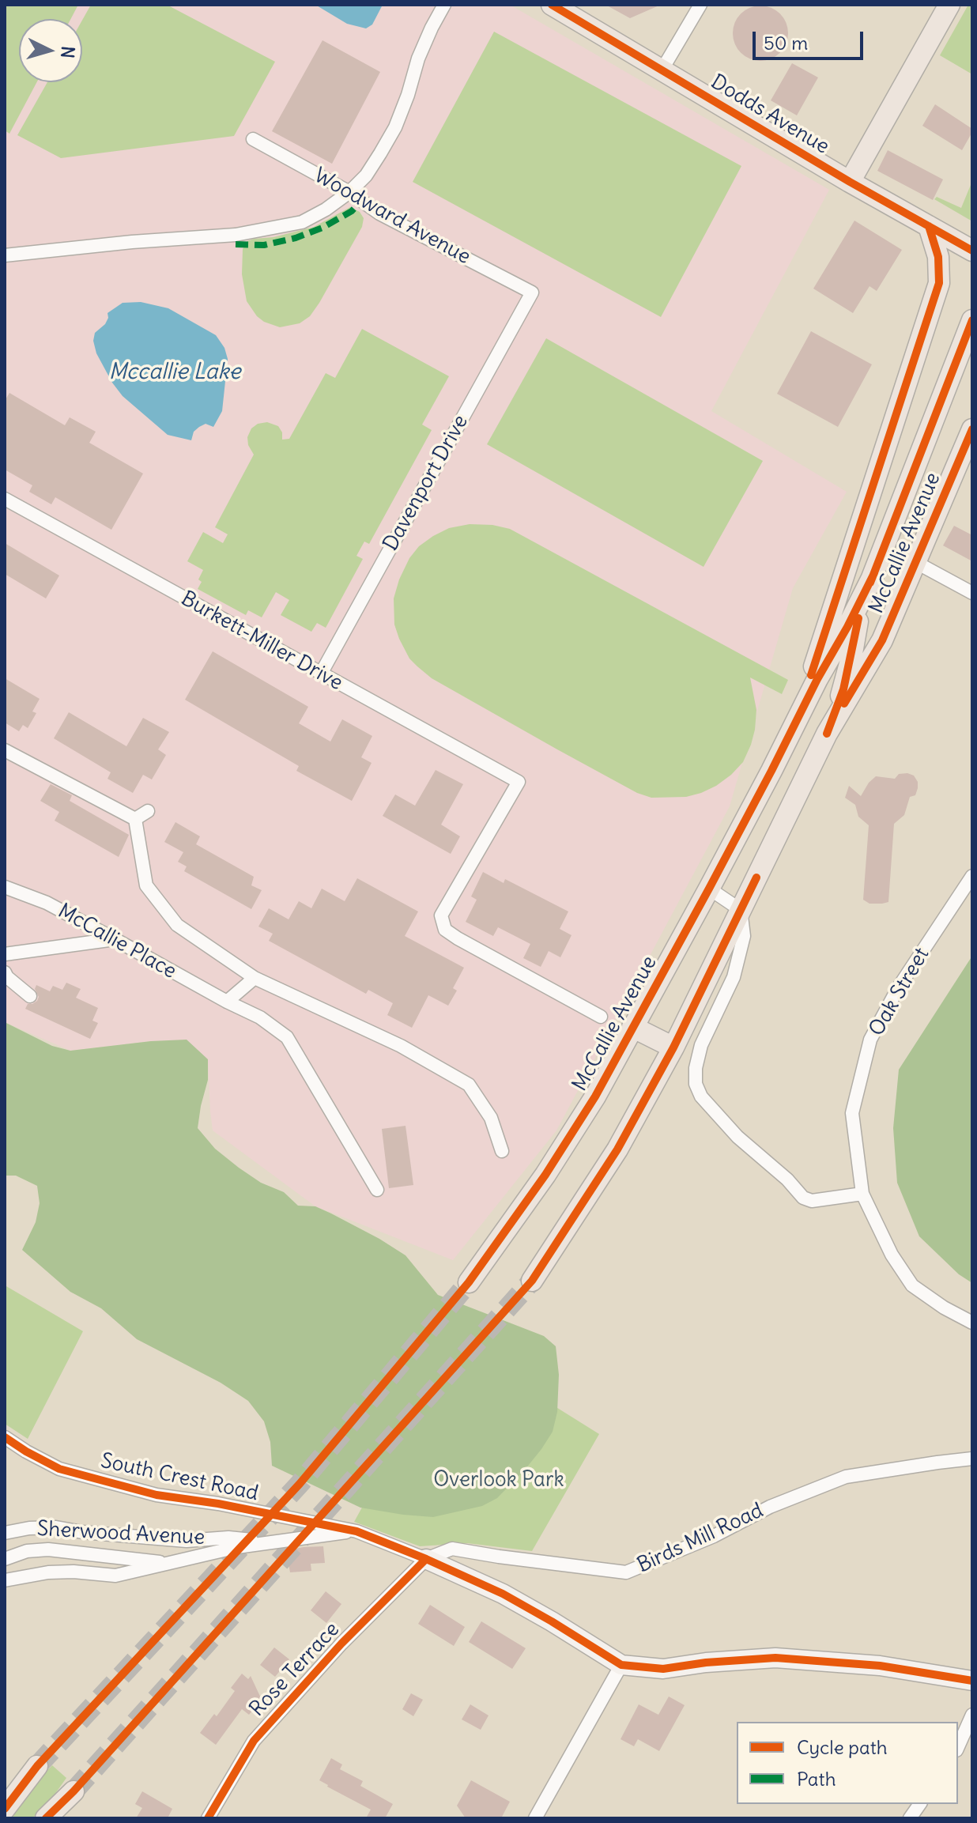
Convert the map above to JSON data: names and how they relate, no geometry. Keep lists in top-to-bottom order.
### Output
{
  "streets": {
    "main road": ["Dodds Avenue", "McCallie Avenue"],
    "street": [
      "Woodward Avenue",
      "Davenport Drive",
      "Burkett-Miller Drive",
      "McCallie Place",
      "Oak Street",
      "South Crest Road",
      "Sherwood Avenue",
      "Birds Mill Road",
      "Rose Terrace"
    ]
  },
  "crossings": [
    ["Woodward Avenue", "Davenport Drive"],
    ["Davenport Drive", "Burkett-Miller Drive"],
    ["South Crest Road", "Birds Mill Road"],
    ["South Crest Road", "Rose Terrace"],
    ["Birds Mill Road", "Rose Terrace"]
  ],
  "water": ["Mccallie Lake"],
  "parks": ["Overlook Park"],
  "legend": ["Cycle path", "Path"],
  "scale_bar": "50 m",
  "north": "right"
}
